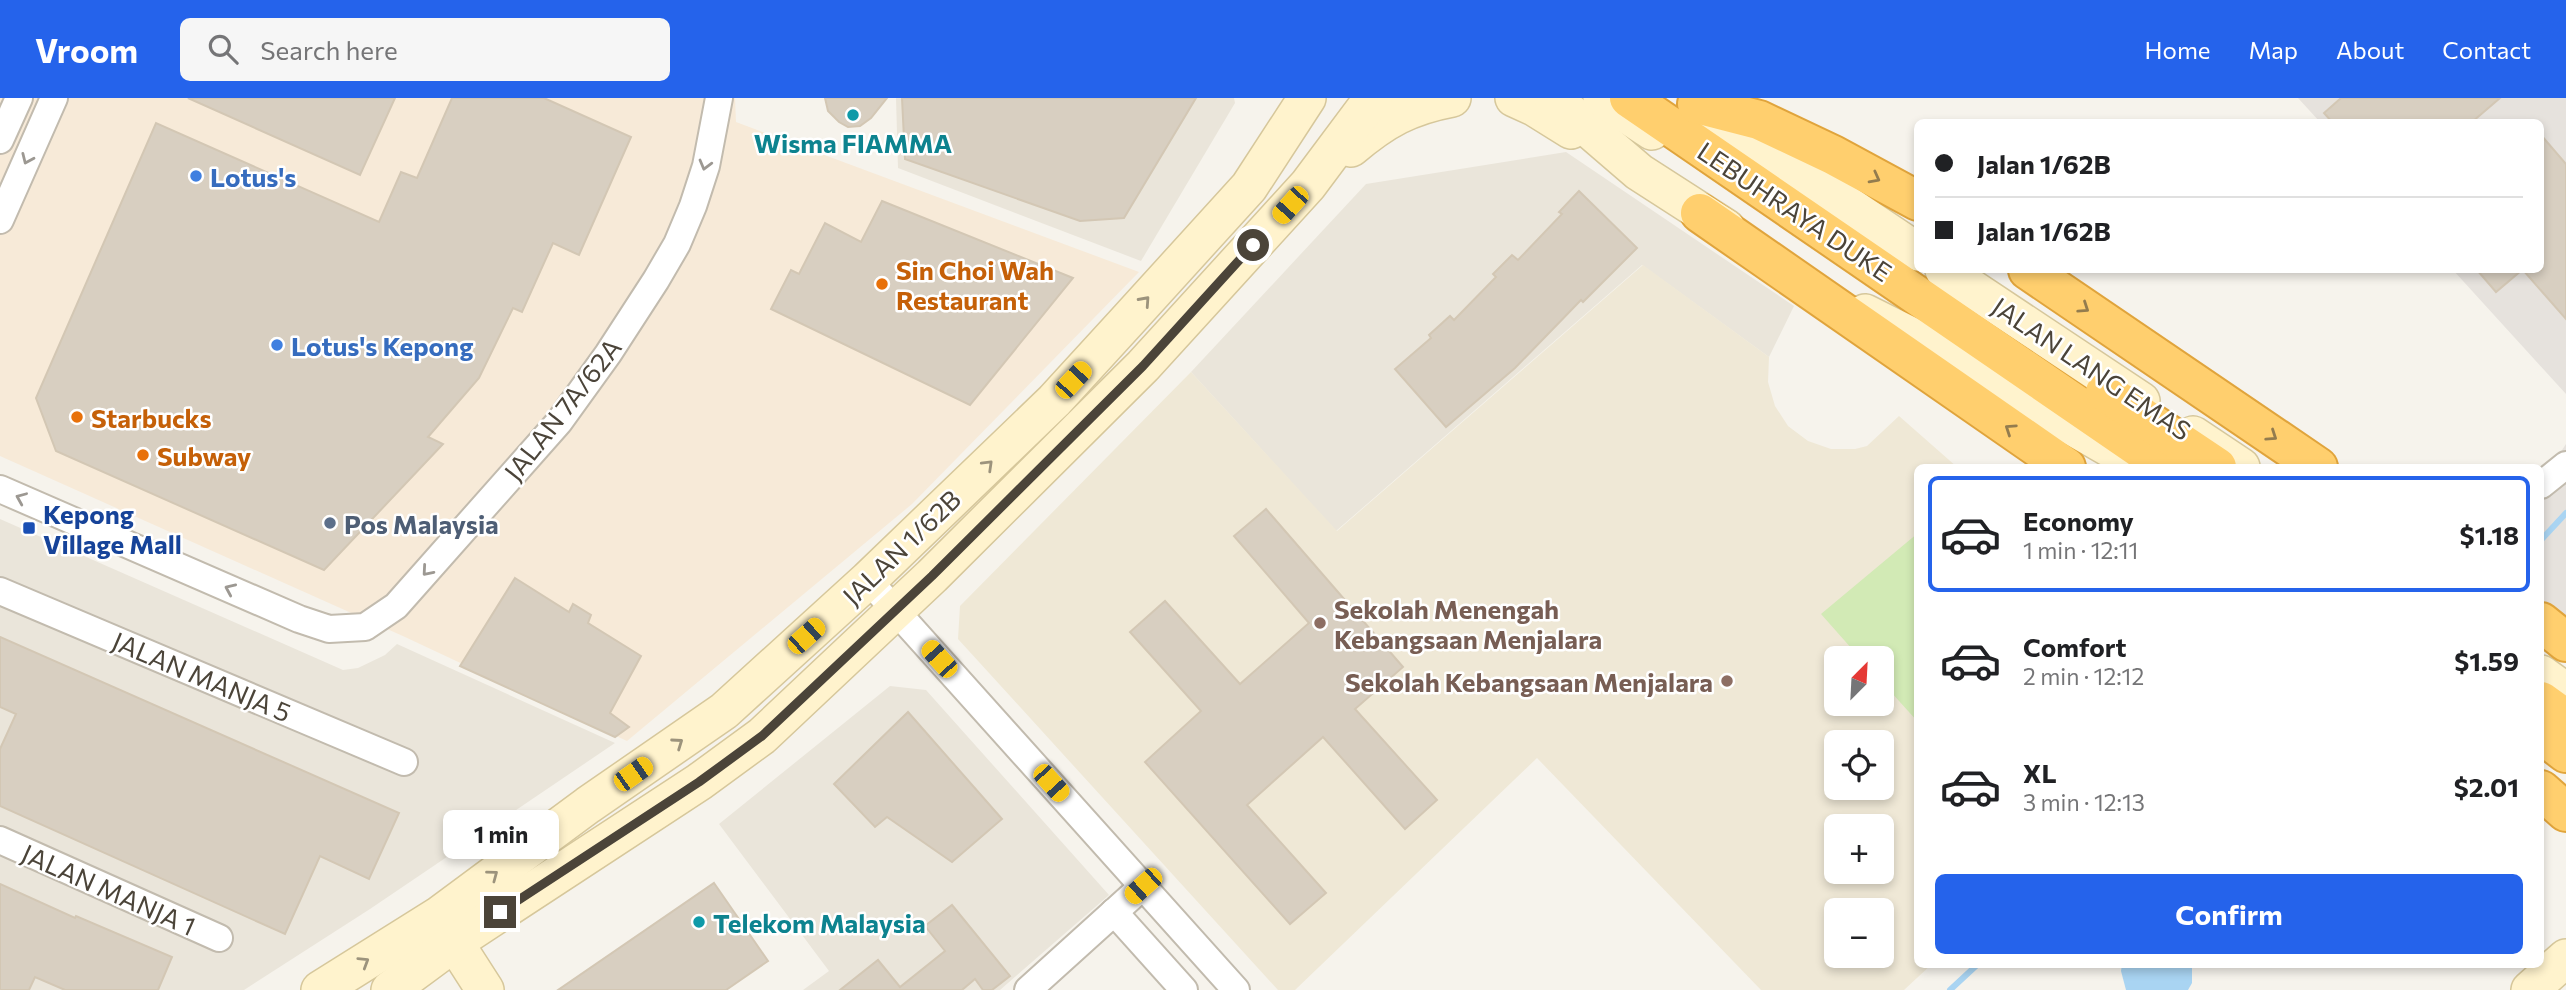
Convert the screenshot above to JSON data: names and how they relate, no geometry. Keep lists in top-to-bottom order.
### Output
{
  "streets": {
    "highway": ["LEBUHRAYA DUKE"],
    "main road": ["JALAN LANG EMAS", "JALAN 1/62B"],
    "street": ["JALAN 7A/62A", "JALAN MANJA 5", "JALAN MANJA 1"]
  },
  "places": {
    "other": [
      "Wisma FIAMMA",
      "Lotus's",
      "Sin Choi Wah Restaurant",
      "Lotus's Kepong",
      "Starbucks",
      "Subway",
      "Pos Malaysia",
      "Sekolah Menengah Kebangsaan Menjalara",
      "Sekolah Kebangsaan Menjalara",
      "Telekom Malaysia"
    ],
    "transit": ["Kepong Village Mall"]
  },
  "north": "top right",
  "page": {
    "header": "Vroom",
    "search": "Search here",
    "nav": [
      "Home",
      "Map",
      "About",
      "Contact"
    ],
    "banner": ["Jalan 1/62B", "Jalan 1/62B"],
    "list": [
      {
        "name": "Economy",
        "note": "1 min · 12:11",
        "value": "$1.18"
      },
      {
        "name": "Comfort",
        "note": "2 min · 12:12",
        "value": "$1.59"
      },
      {
        "name": "XL",
        "note": "3 min · 12:13",
        "value": "$2.01"
      }
    ],
    "map_buttons": ["+", "−"],
    "bubble": "1 min",
    "buttons": "Confirm"
  }
}
